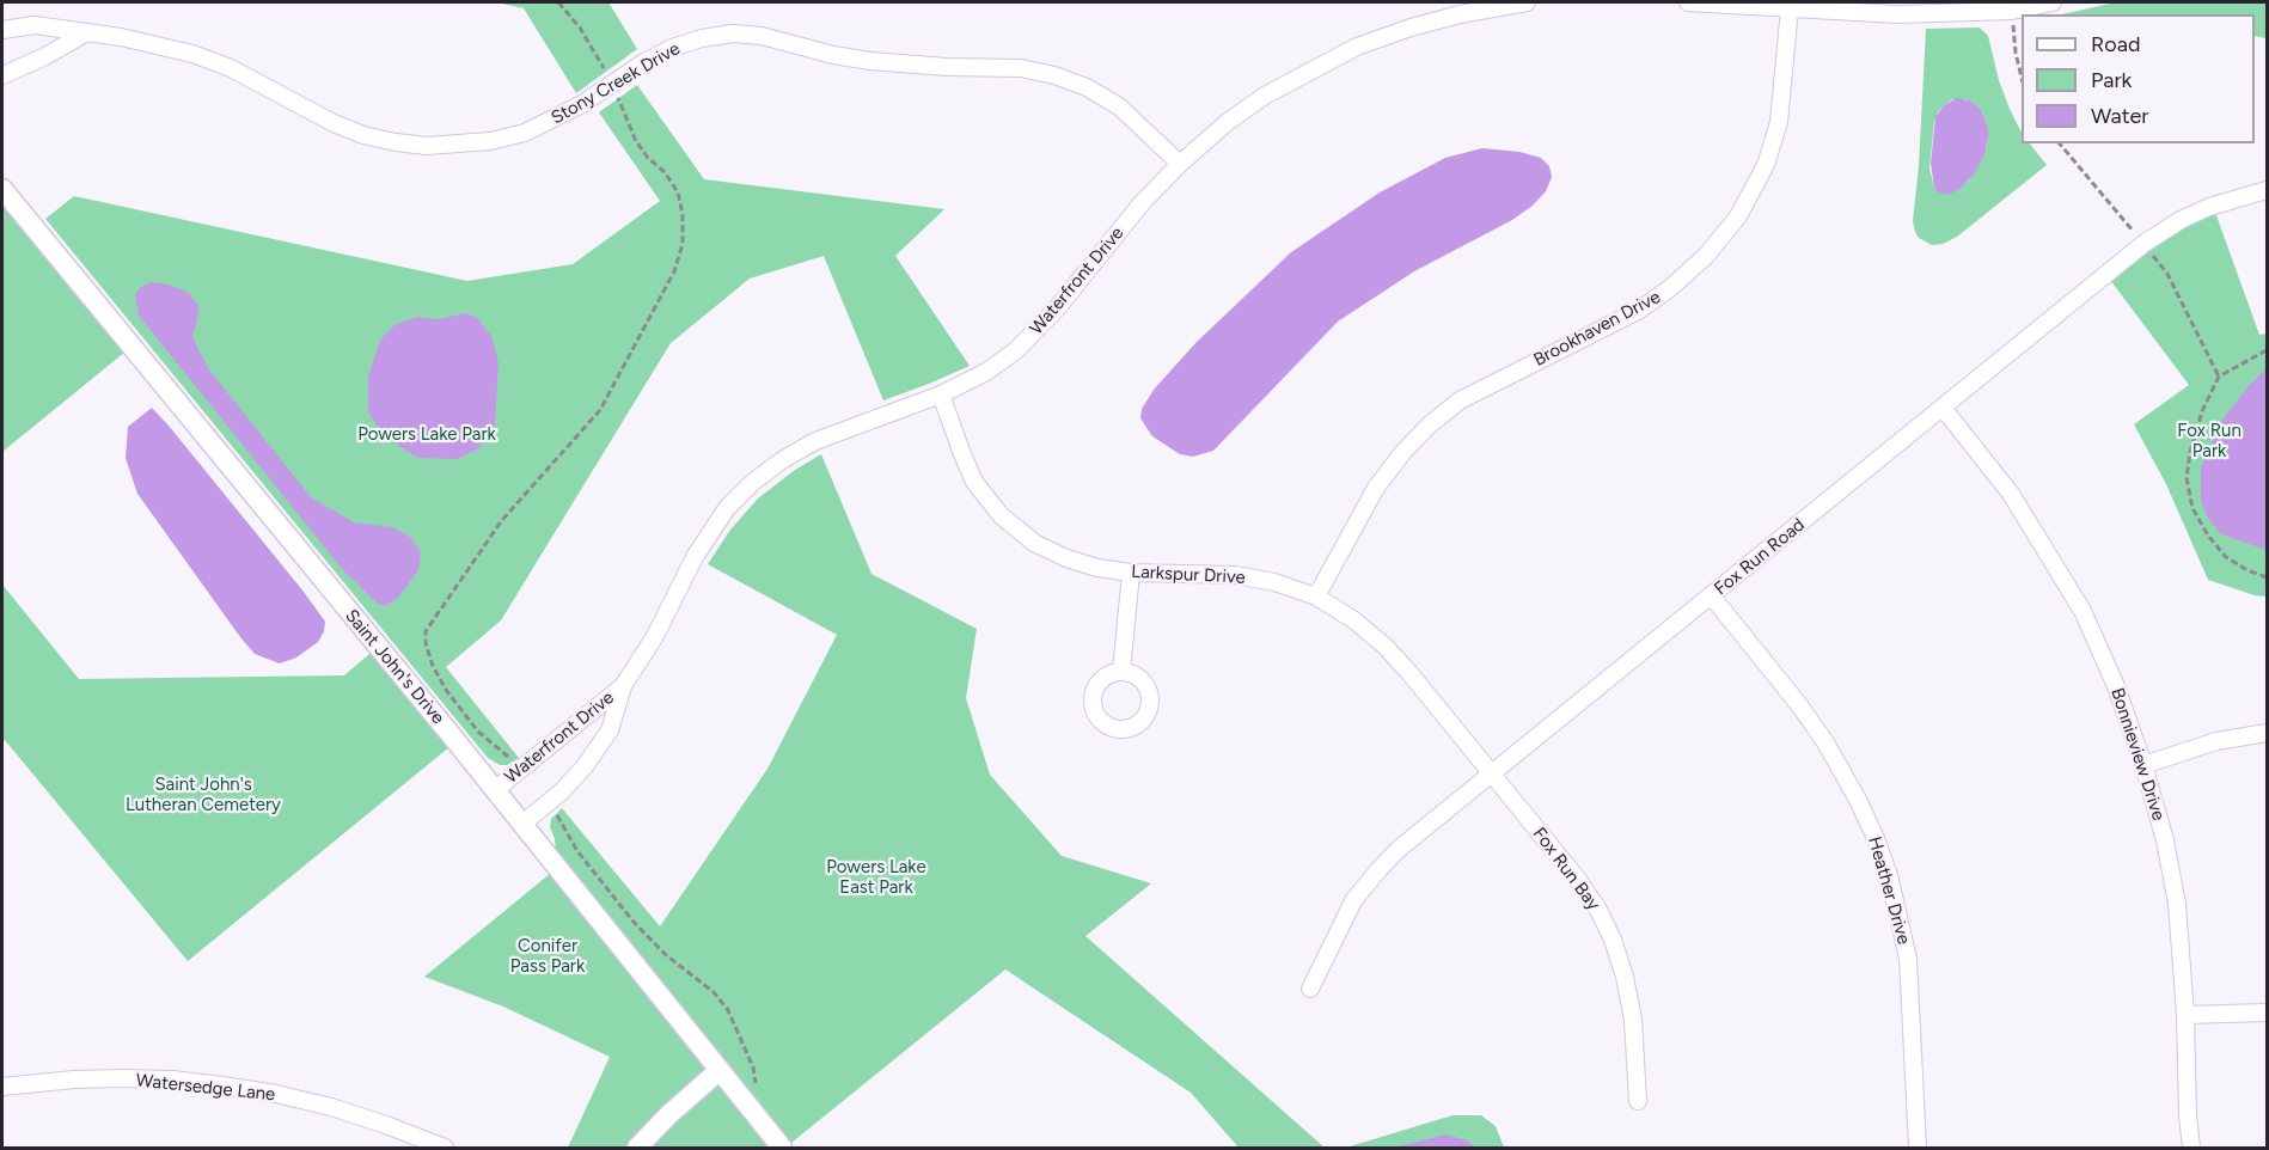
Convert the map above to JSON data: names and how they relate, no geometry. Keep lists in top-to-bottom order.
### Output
{
  "streets": {
    "street": [
      "Stony Creek Drive",
      "Waterfront Drive",
      "Brookhaven Drive",
      "Fox Run Road",
      "Larkspur Drive",
      "Saint John's Drive",
      "Bonnieview Drive",
      "Fox Run Bay",
      "Heather Drive",
      "Watersedge Lane"
    ]
  },
  "crossings": [
    ["Stony Creek Drive", "Waterfront Drive"],
    ["Waterfront Drive", "Larkspur Drive"],
    ["Waterfront Drive", "Saint John's Drive"],
    ["Brookhaven Drive", "Larkspur Drive"],
    ["Fox Run Road", "Larkspur Drive"],
    ["Fox Run Road", "Bonnieview Drive"],
    ["Fox Run Road", "Fox Run Bay"],
    ["Fox Run Road", "Heather Drive"],
    ["Larkspur Drive", "Fox Run Bay"]
  ],
  "parks": [
    "Fox Run Park",
    "Powers Lake Park",
    "Saint John's Lutheran Cemetery",
    "Powers Lake East Park",
    "Conifer Pass Park"
  ],
  "legend": ["Road", "Park", "Water"]
}
